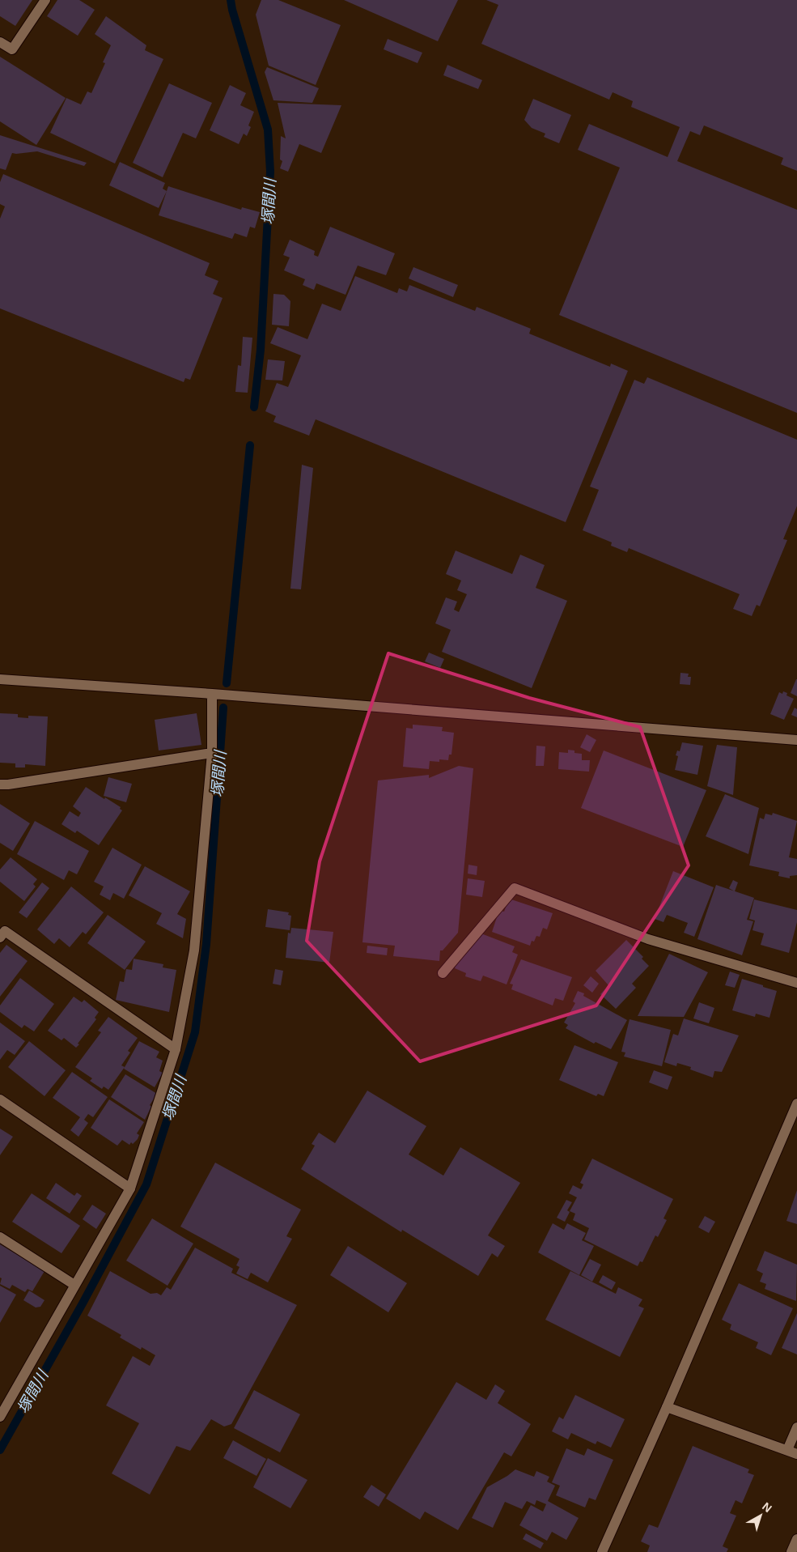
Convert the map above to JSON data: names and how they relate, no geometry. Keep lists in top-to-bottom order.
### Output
{
  "water": ["塚間川"],
  "north": "top right"
}
